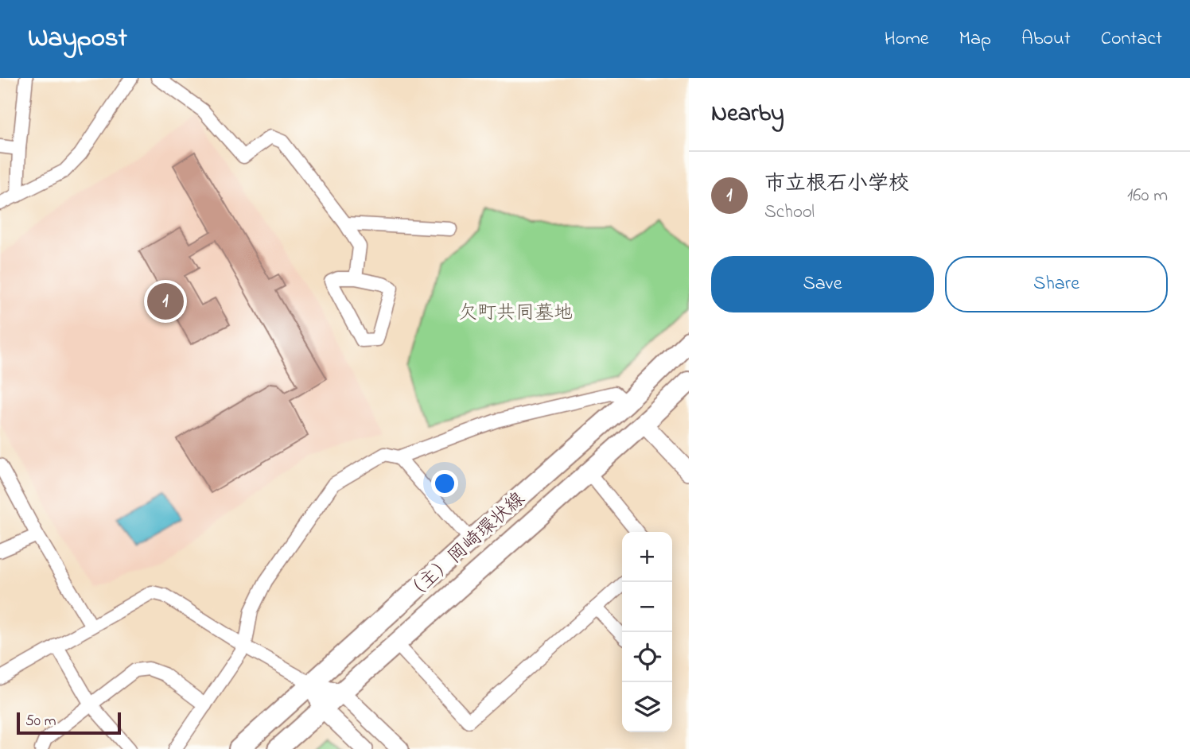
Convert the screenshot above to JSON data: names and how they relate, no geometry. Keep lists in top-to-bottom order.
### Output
{
  "streets": {
    "main road": ["（主）岡崎環状線"]
  },
  "parks": ["欠町共同墓地"],
  "scale_bar": "50 m",
  "page": {
    "header": "Waypost",
    "nav": [
      "Home",
      "Map",
      "About",
      "Contact"
    ],
    "heading": "Nearby",
    "list": [
      {
        "mark": "1",
        "name": "市立根石小学校",
        "note": "School",
        "value": "160 m"
      }
    ],
    "buttons": ["Save", "Share"],
    "pins": "1",
    "map_buttons": ["+", "−"],
    "scale": "50 m"
  }
}
